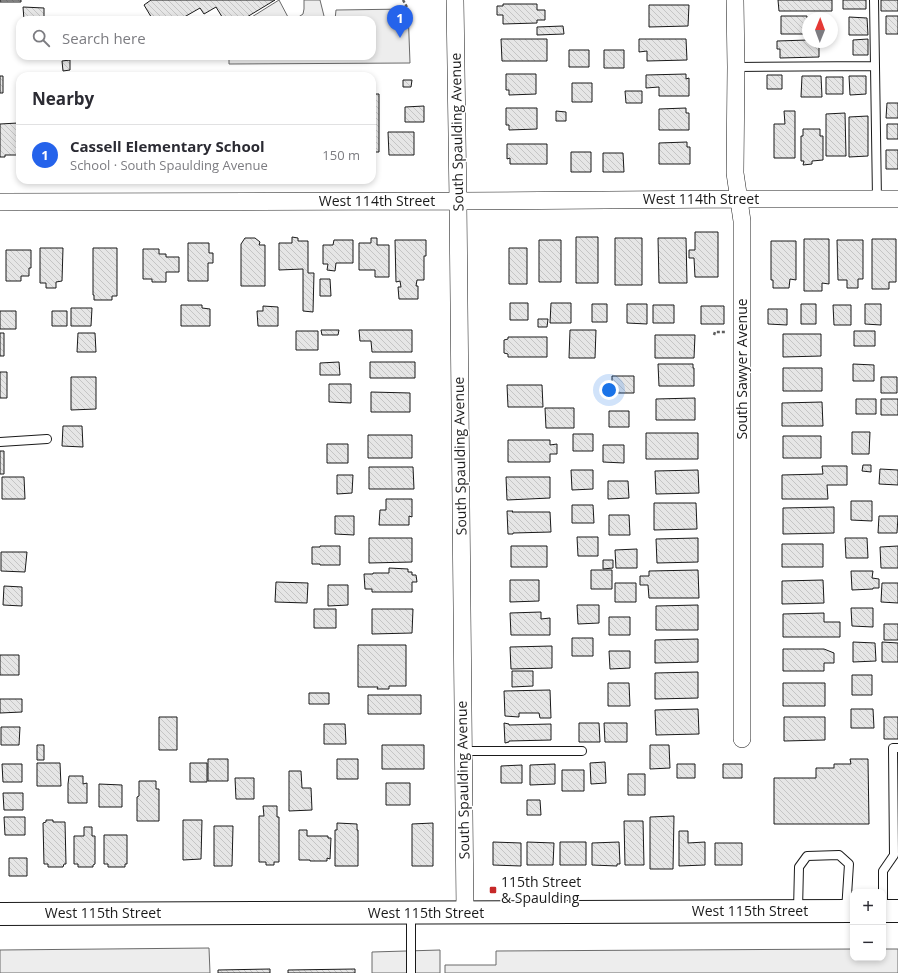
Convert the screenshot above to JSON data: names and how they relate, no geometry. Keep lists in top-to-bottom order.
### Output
{
  "streets": {
    "street": [
      "South Spaulding Avenue",
      "West 114th Street",
      "South Sawyer Avenue",
      "West 115th Street"
    ]
  },
  "crossings": [
    ["South Spaulding Avenue", "West 114th Street"],
    ["South Spaulding Avenue", "West 115th Street"],
    ["West 114th Street", "South Sawyer Avenue"]
  ],
  "places": {
    "transit": ["115th Street & Spaulding"]
  },
  "north": "top",
  "page": {
    "pins": "1",
    "search": "Search here",
    "heading": "Nearby",
    "list": [
      {
        "mark": "1",
        "name": "Cassell Elementary School",
        "note": "School · South Spaulding Avenue",
        "value": "150 m"
      }
    ],
    "map_buttons": ["+", "−"]
  }
}
